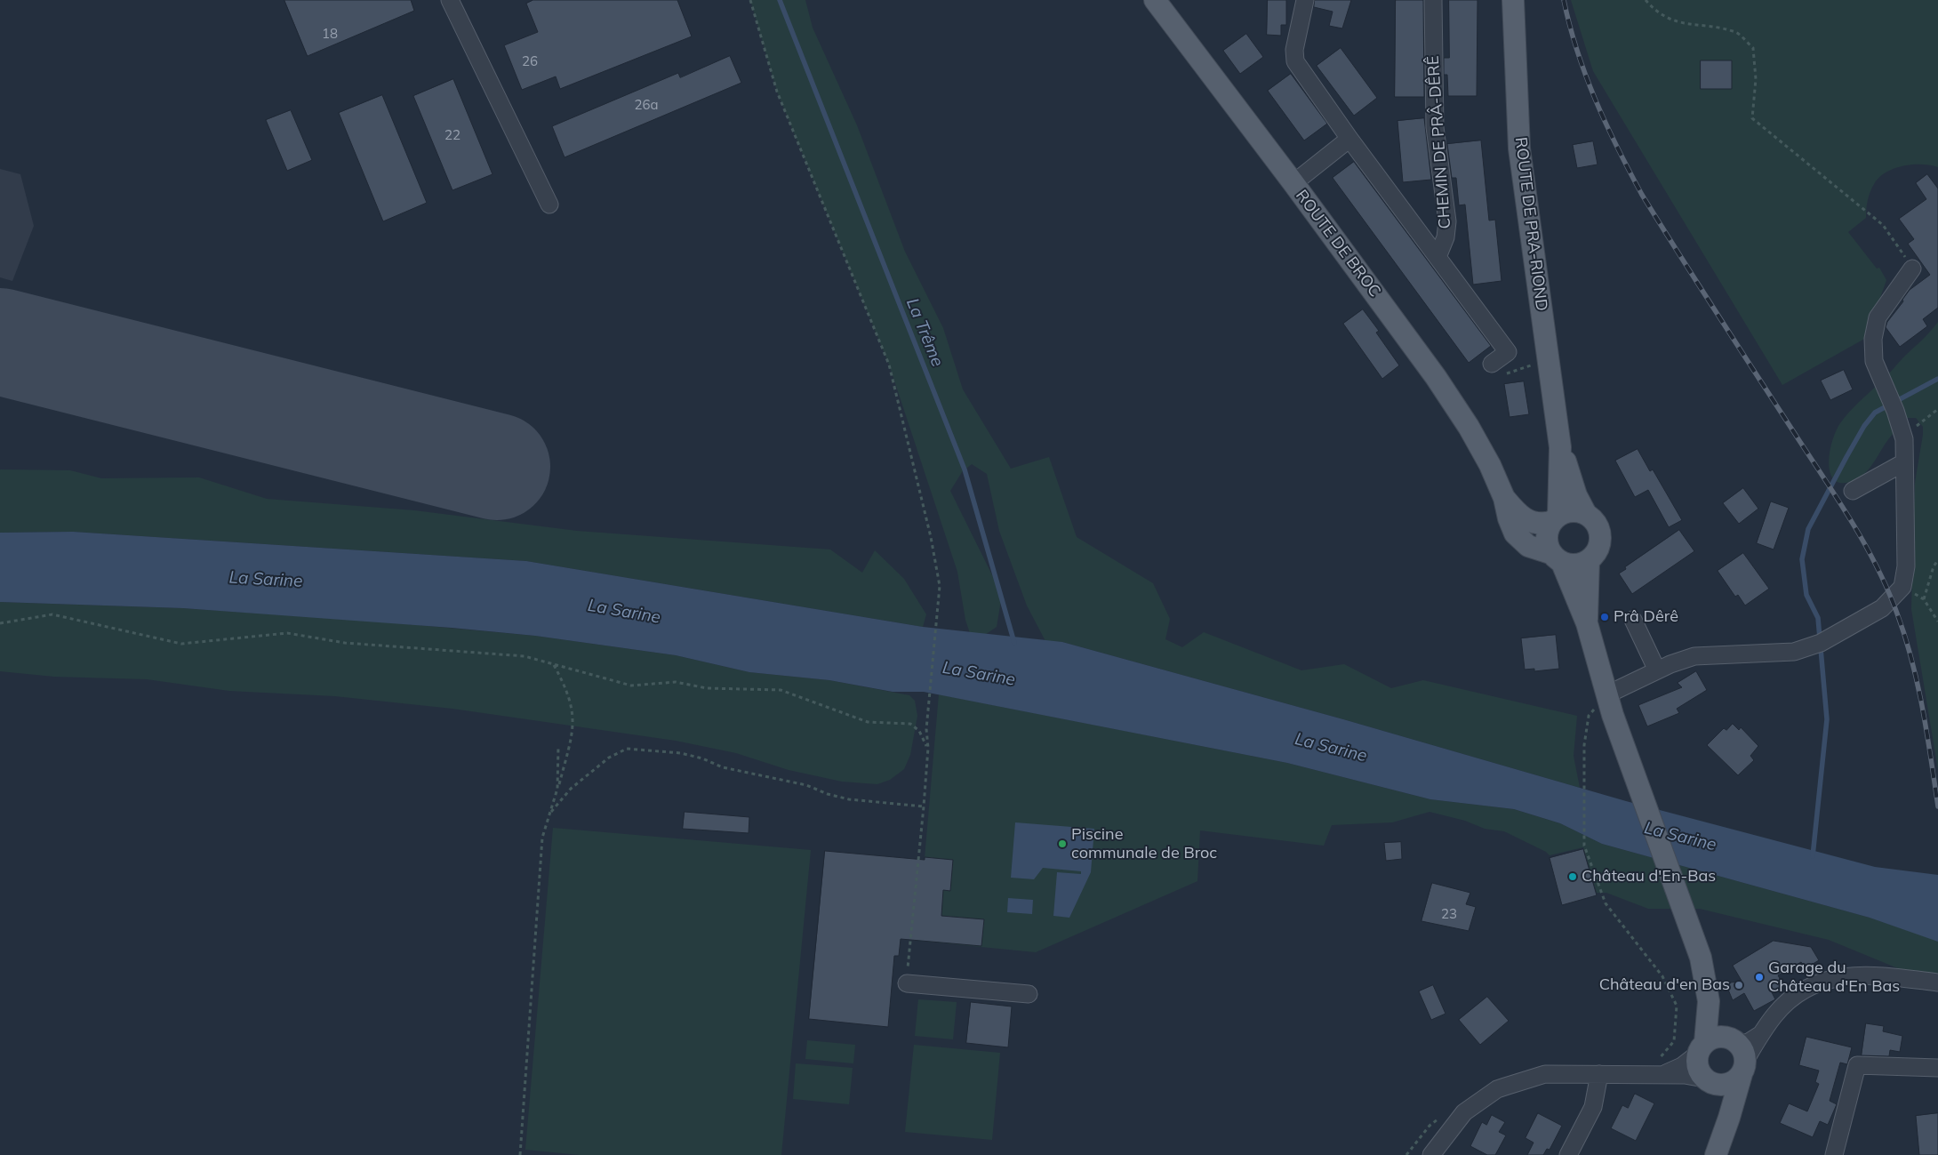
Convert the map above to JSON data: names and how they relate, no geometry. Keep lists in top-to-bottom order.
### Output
{
  "streets": {
    "main road": ["ROUTE DE PRA-RIOND", "ROUTE DE BROC"],
    "street": ["CHEMIN DE PRÂ-DÊRÊ"]
  },
  "crossings": [
    ["ROUTE DE PRA-RIOND", "ROUTE DE BROC"]
  ],
  "water": ["La Trême", "La Sarine"],
  "places": [
    "Prâ Dêrê",
    "Piscine communale de Broc",
    "Château d'En-Bas",
    "Garage du Château d'En Bas",
    "Château d'en Bas"
  ],
  "house_numbers": [
    "18",
    "26",
    "26a",
    "22",
    "23"
  ]
}
